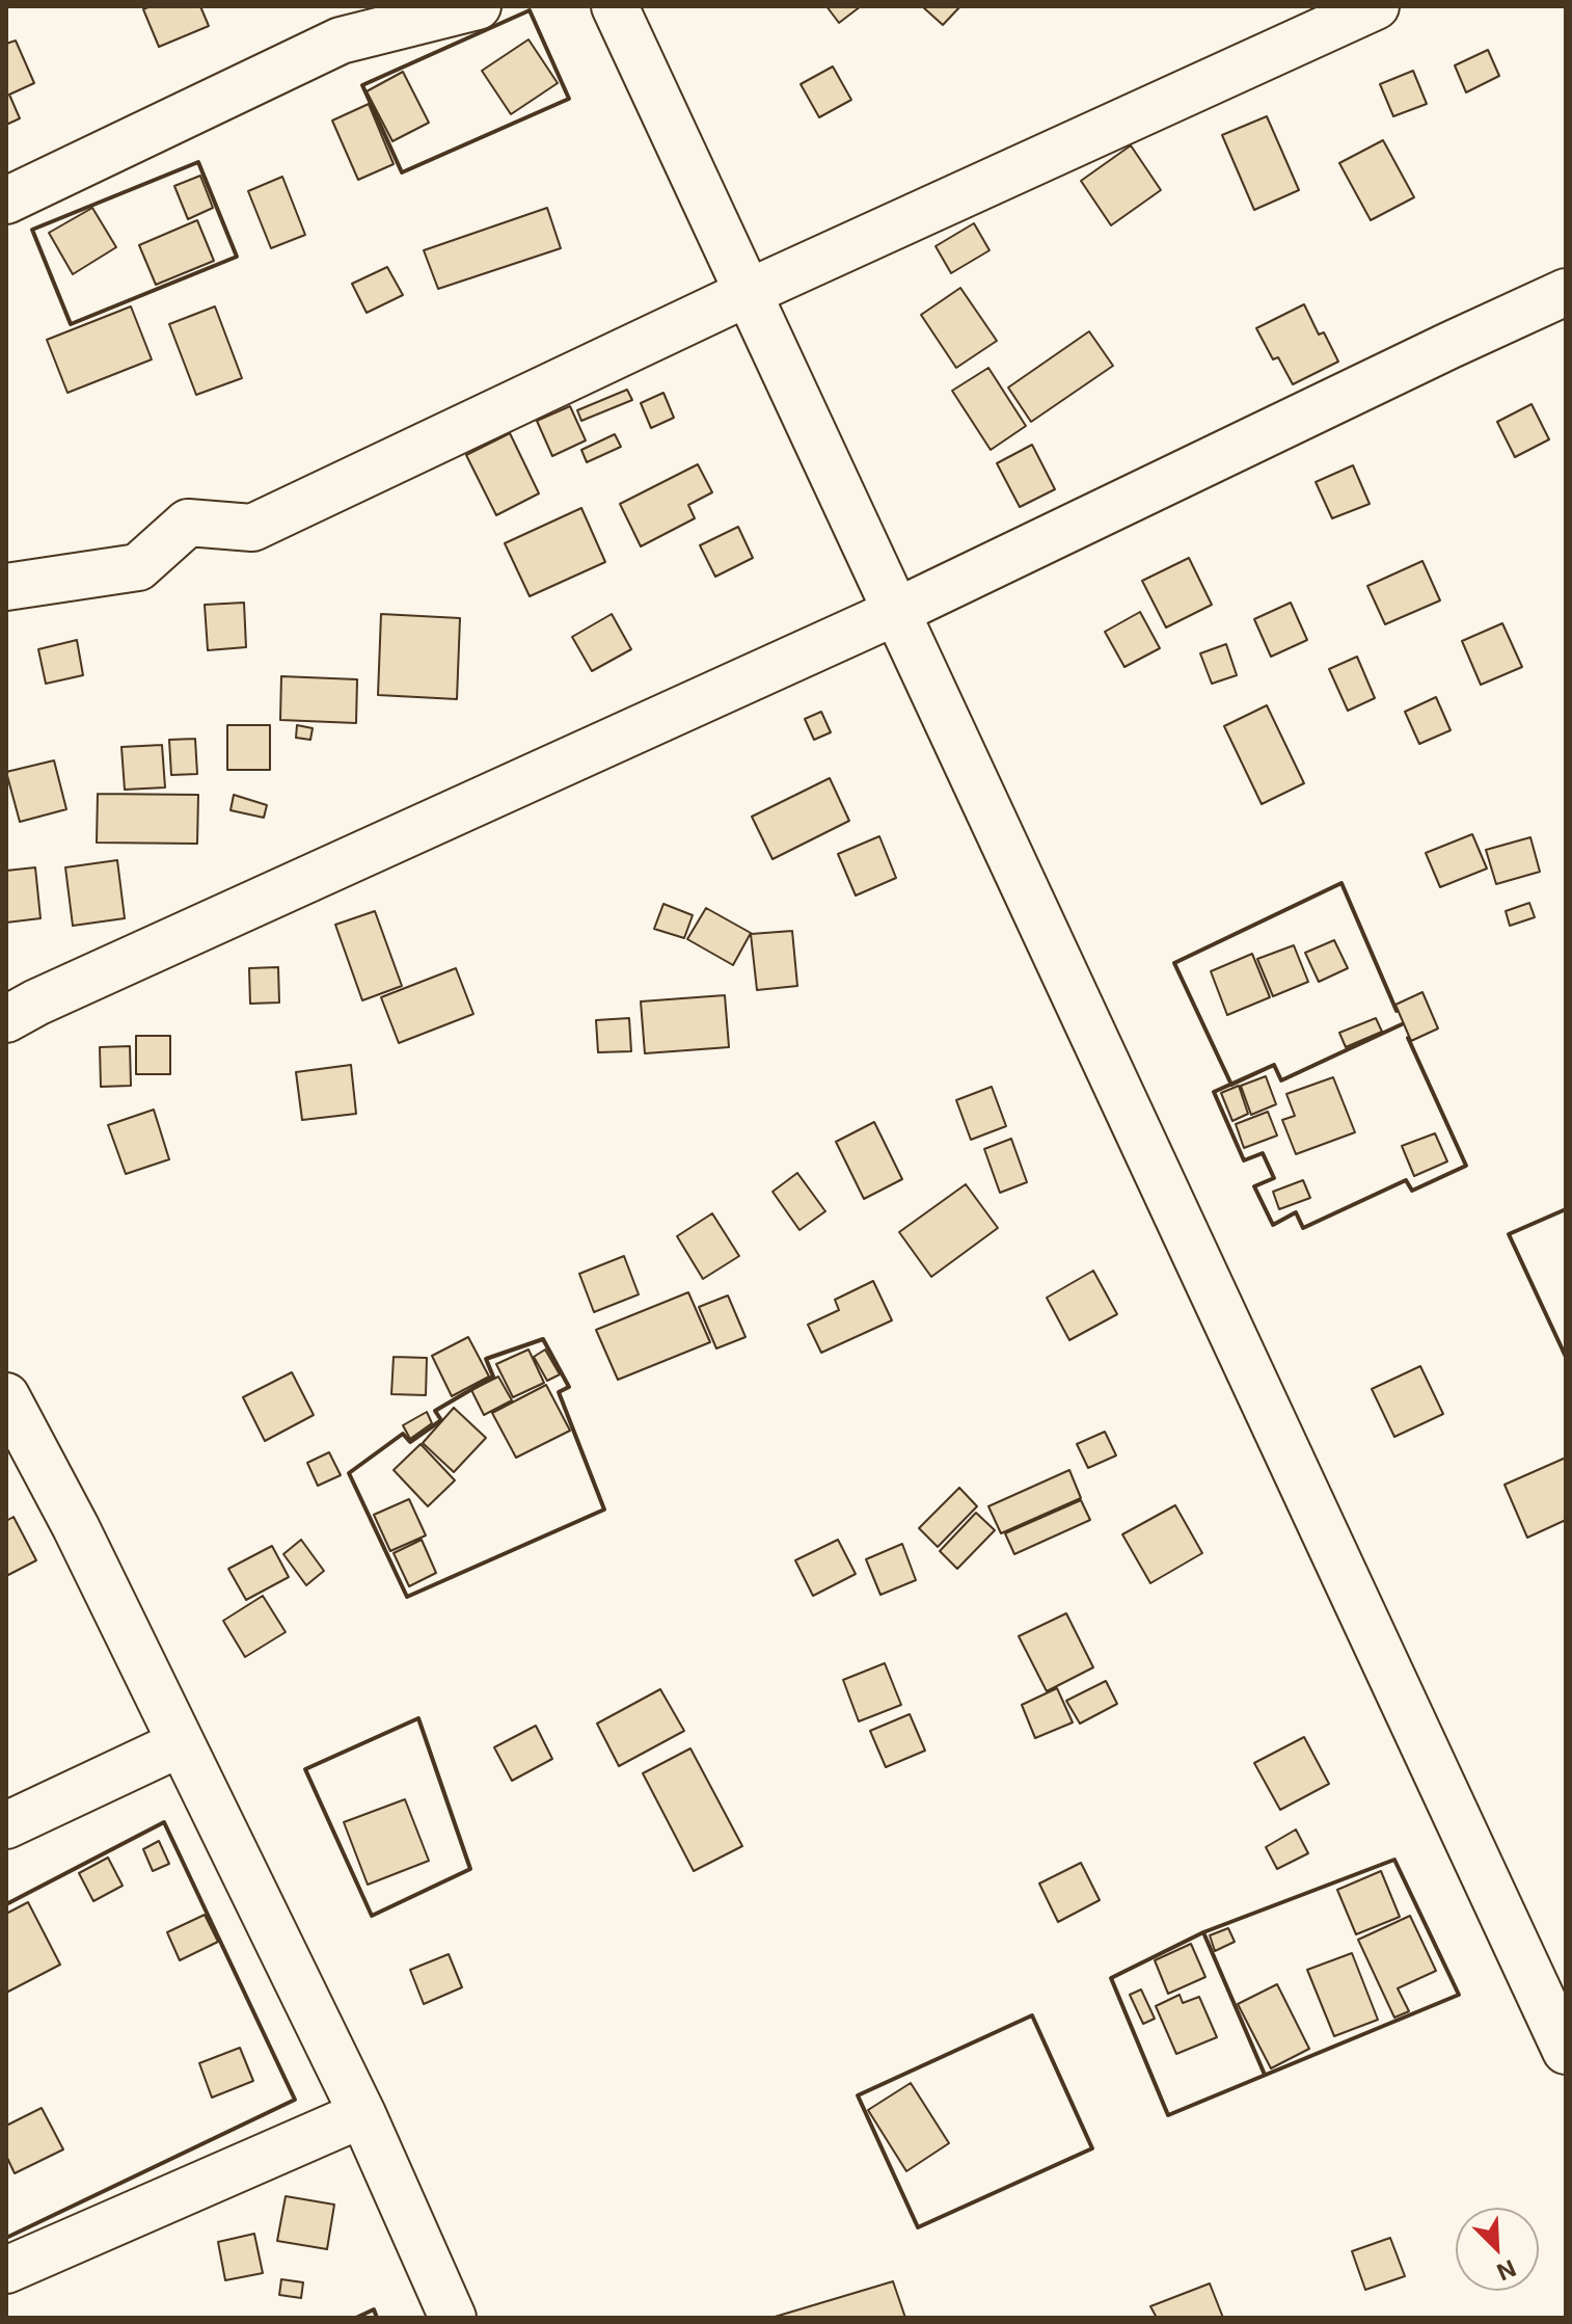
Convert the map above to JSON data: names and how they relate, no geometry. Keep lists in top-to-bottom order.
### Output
{
  "north": "bottom right"
}
